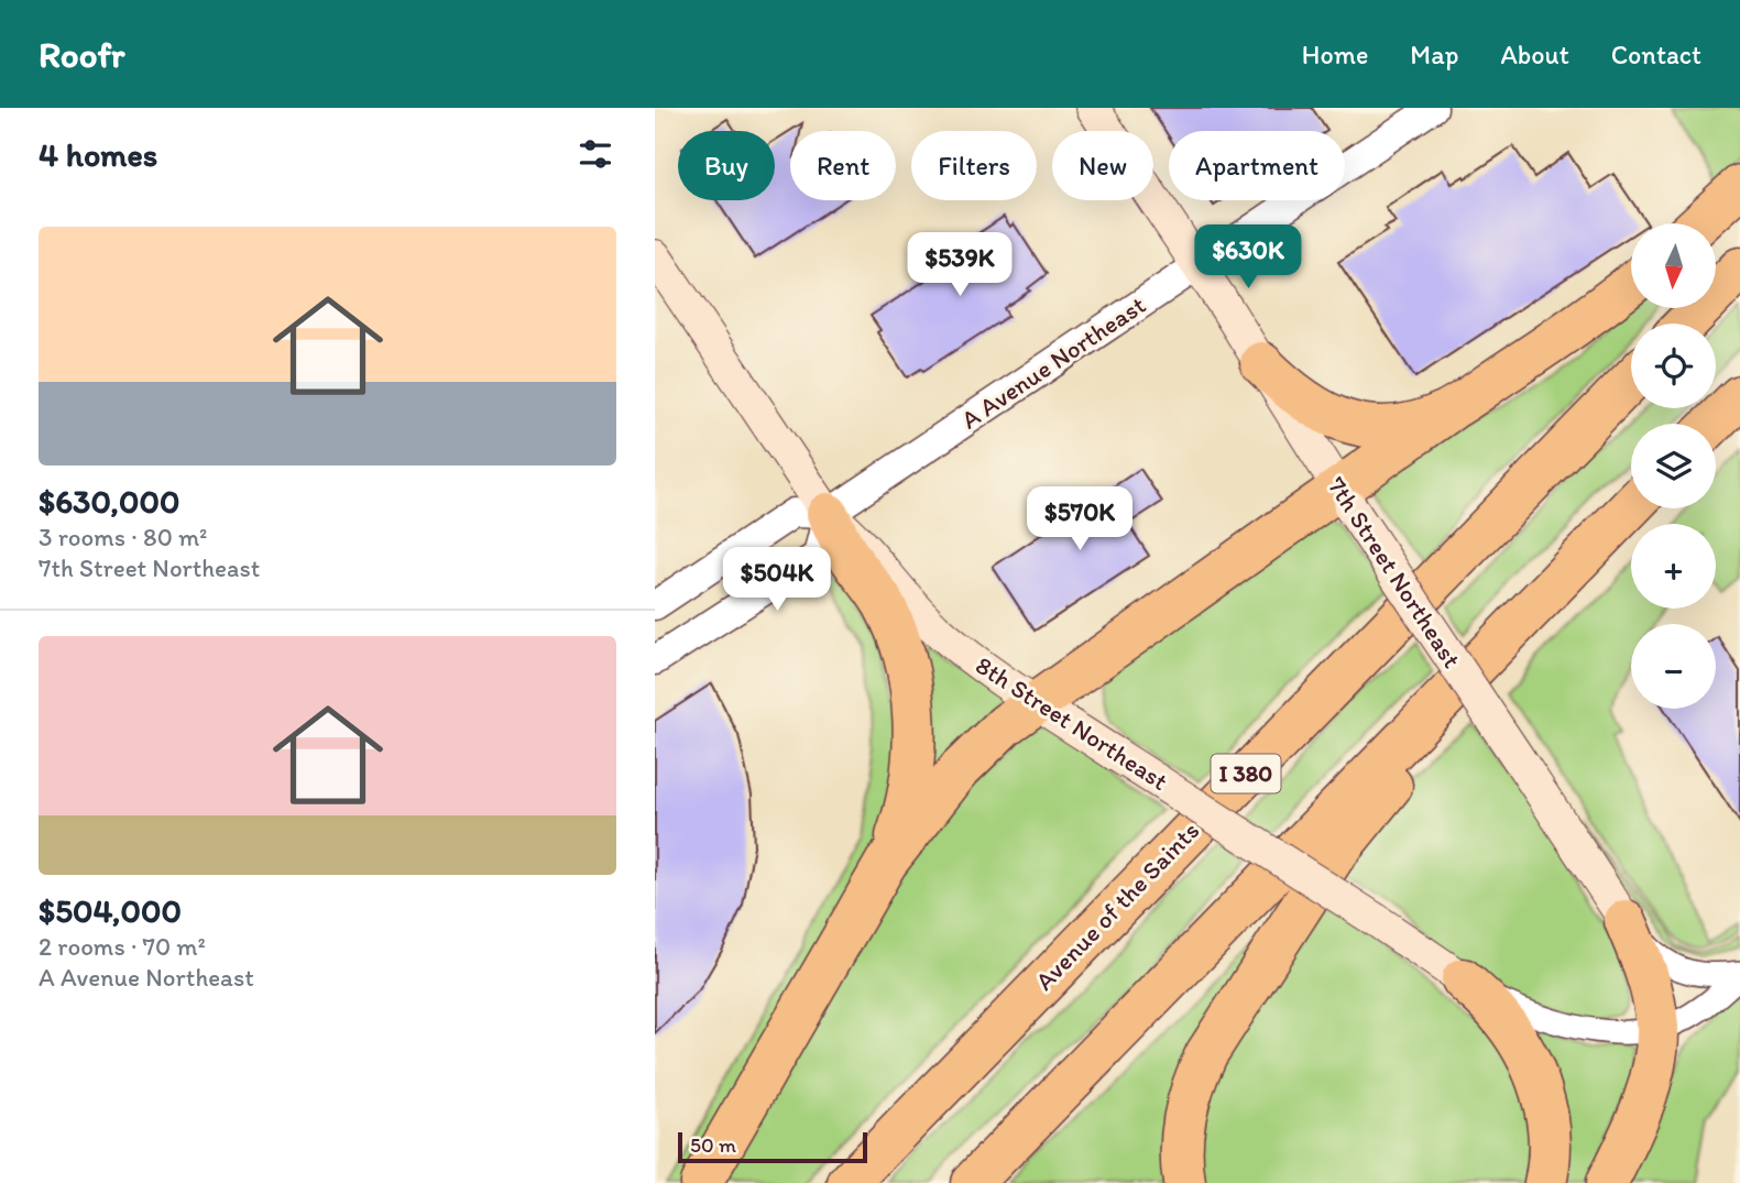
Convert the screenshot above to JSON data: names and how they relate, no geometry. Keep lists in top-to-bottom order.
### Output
{
  "streets": {
    "highway": ["I 380", "Avenue of the Saints"],
    "main road": ["7th Street Northeast", "8th Street Northeast"],
    "street": ["A Avenue Northeast"]
  },
  "crossings": [
    ["A Avenue Northeast", "7th Street Northeast"],
    ["A Avenue Northeast", "8th Street Northeast"],
    ["7th Street Northeast", "8th Street Northeast"]
  ],
  "scale_bar": "50 m",
  "north": "bottom",
  "page": {
    "header": "Roofr",
    "nav": [
      "Home",
      "Map",
      "About",
      "Contact"
    ],
    "heading": "4 homes",
    "chip": [
      "Buy",
      "Rent",
      "Filters",
      "New",
      "Apartment"
    ],
    "list": [
      {
        "name": "$630,000",
        "note": "3 rooms · 80 m² · 7th Street Northeast"
      },
      {
        "name": "$504,000",
        "note": "2 rooms · 70 m² · A Avenue Northeast"
      }
    ],
    "map_buttons": ["+", "−"],
    "price": [
      "$630K",
      "$539K",
      "$570K",
      "$504K"
    ],
    "scale": "50 m"
  }
}
